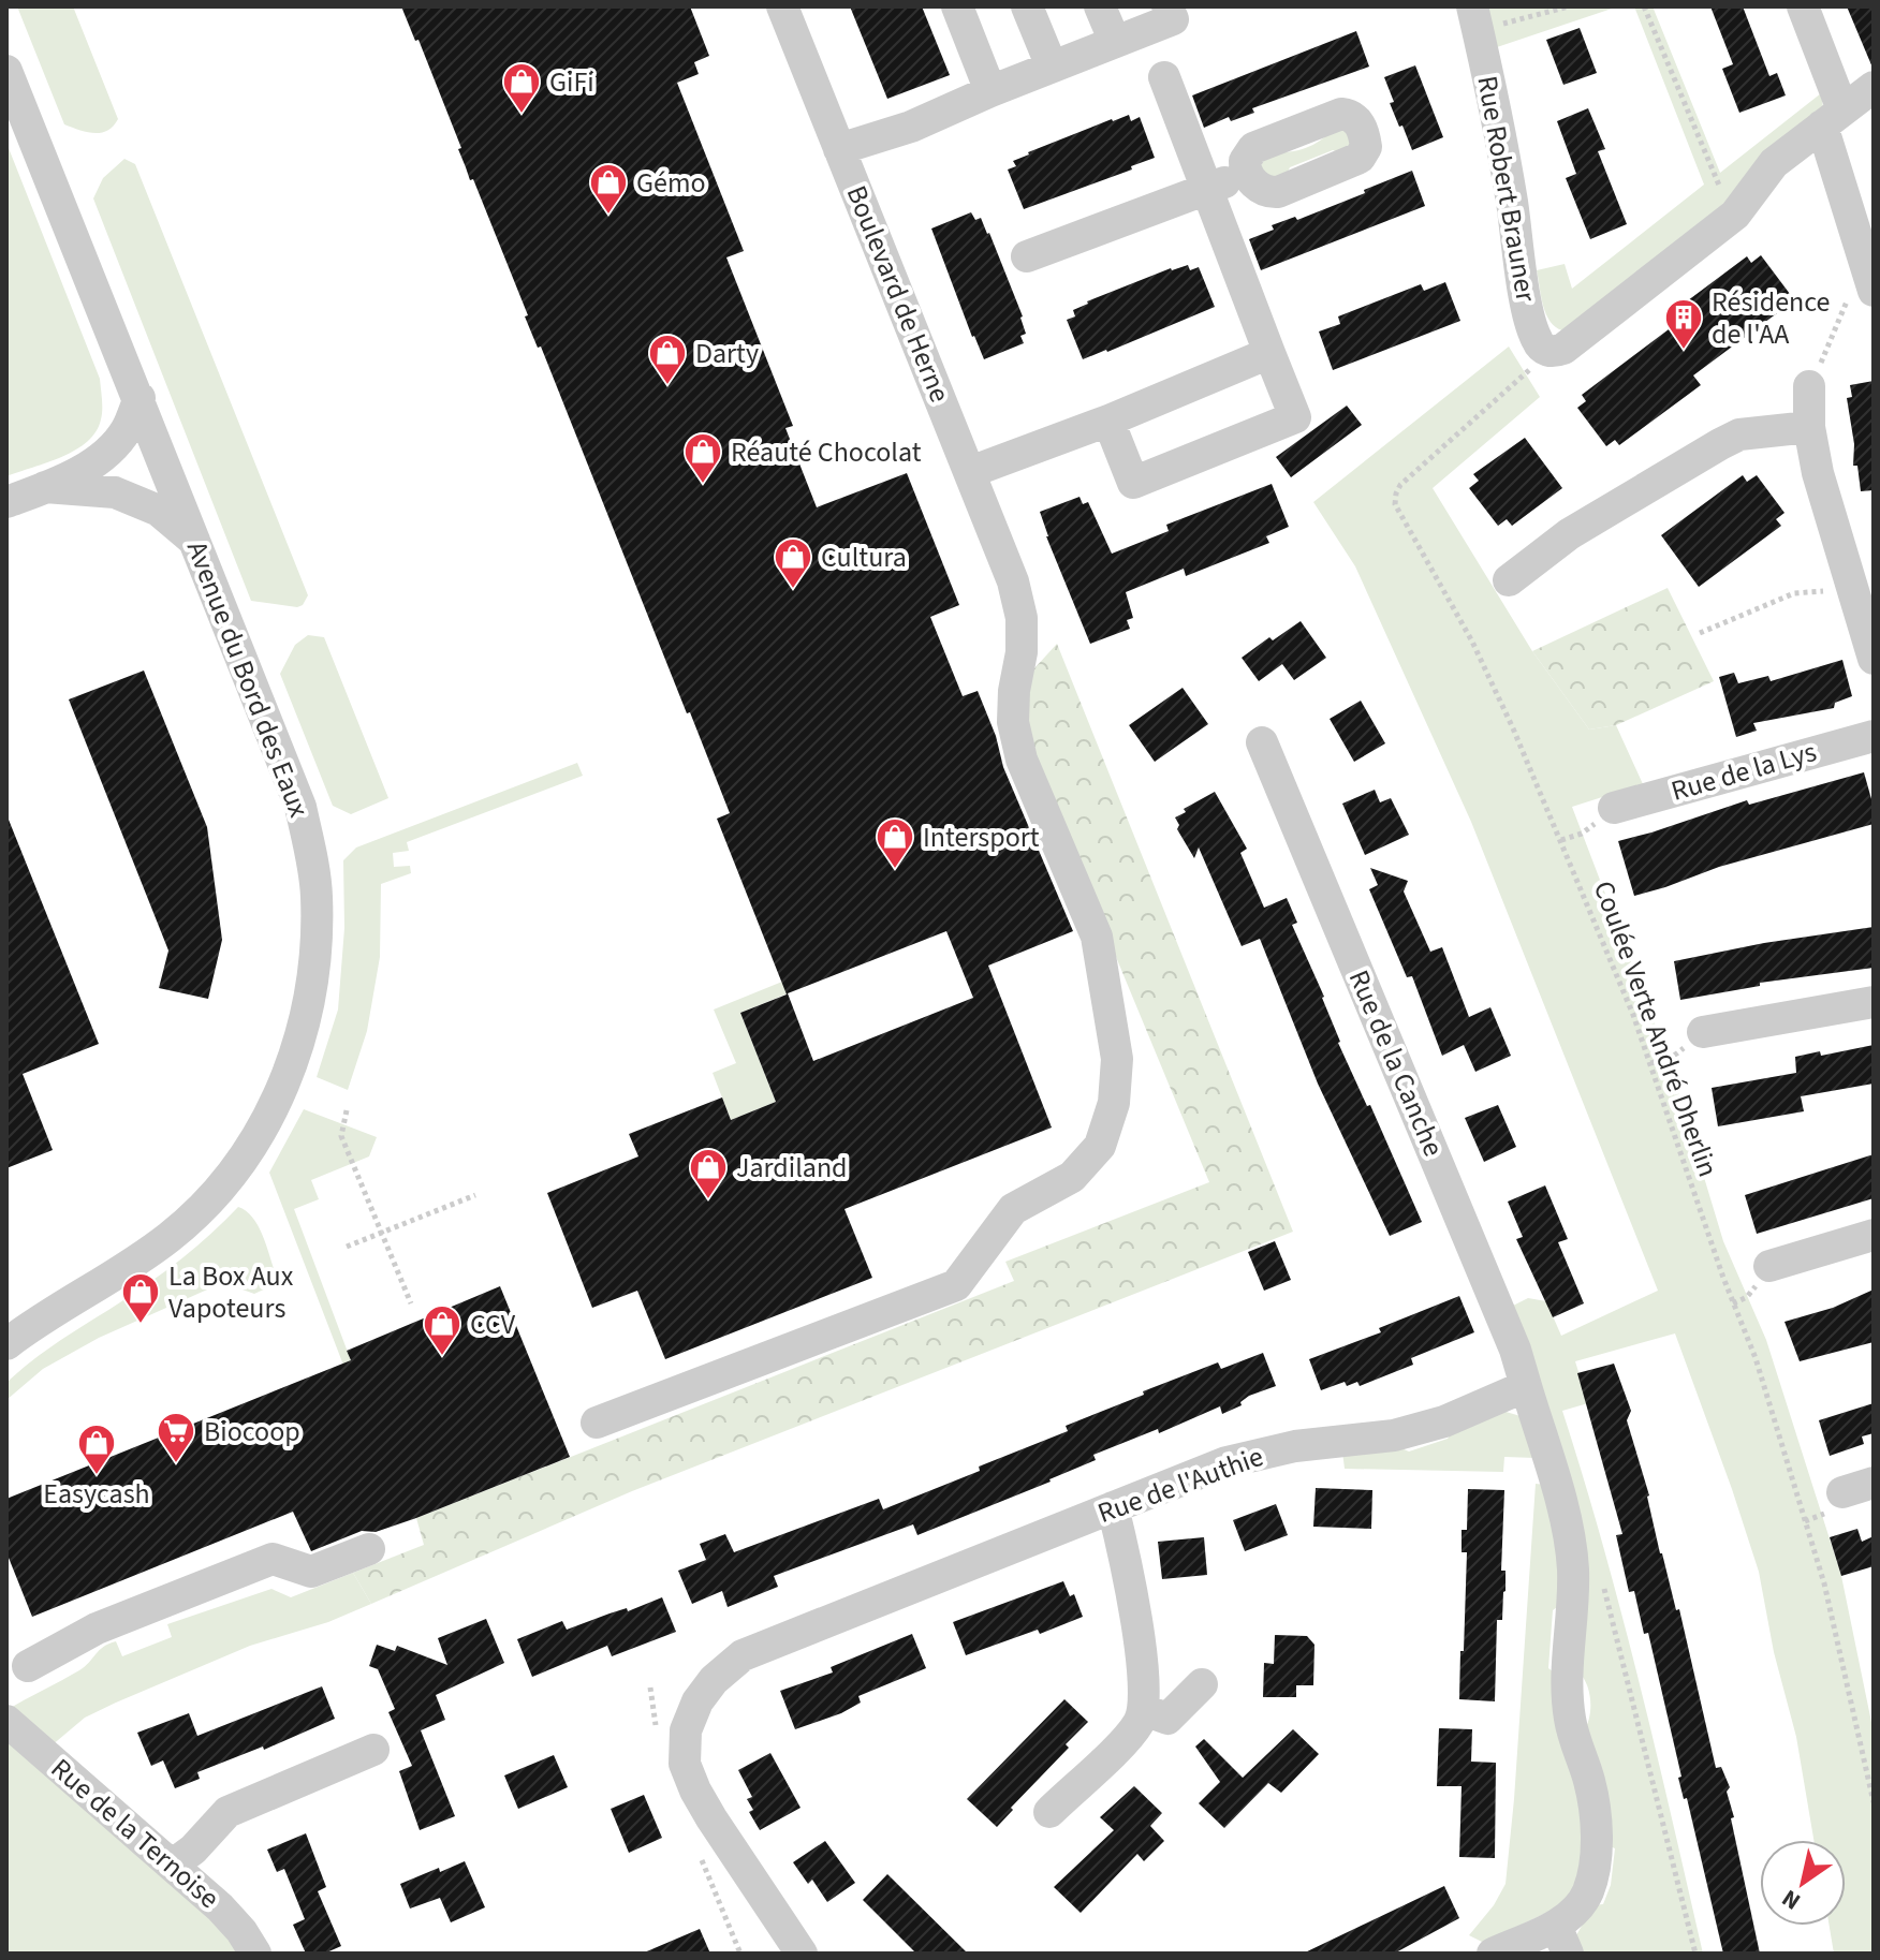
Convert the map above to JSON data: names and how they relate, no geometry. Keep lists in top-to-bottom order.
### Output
{
  "streets": {
    "street": [
      "Rue Robert Brauner",
      "Boulevard de Herne",
      "Avenue du Bord des Eaux",
      "Rue de la Lys",
      "Rue de la Canche",
      "Rue de l'Authie",
      "Rue de la Ternoise"
    ],
    "path": ["Coulée Verte André Dherlin"]
  },
  "crossings": [
    ["Rue Robert Brauner", "Coulée Verte André Dherlin"],
    ["Rue de la Canche", "Rue de l'Authie"]
  ],
  "places": {
    "shop": [
      "GiFi",
      "Gémo",
      "Darty",
      "Réauté Chocolat",
      "Cultura",
      "Intersport",
      "Jardiland",
      "La Box Aux Vapoteurs",
      "CCV",
      "Easycash"
    ],
    "building": ["Résidence de l'AA"],
    "supermarket": ["Biocoop"]
  },
  "north": "bottom left"
}
